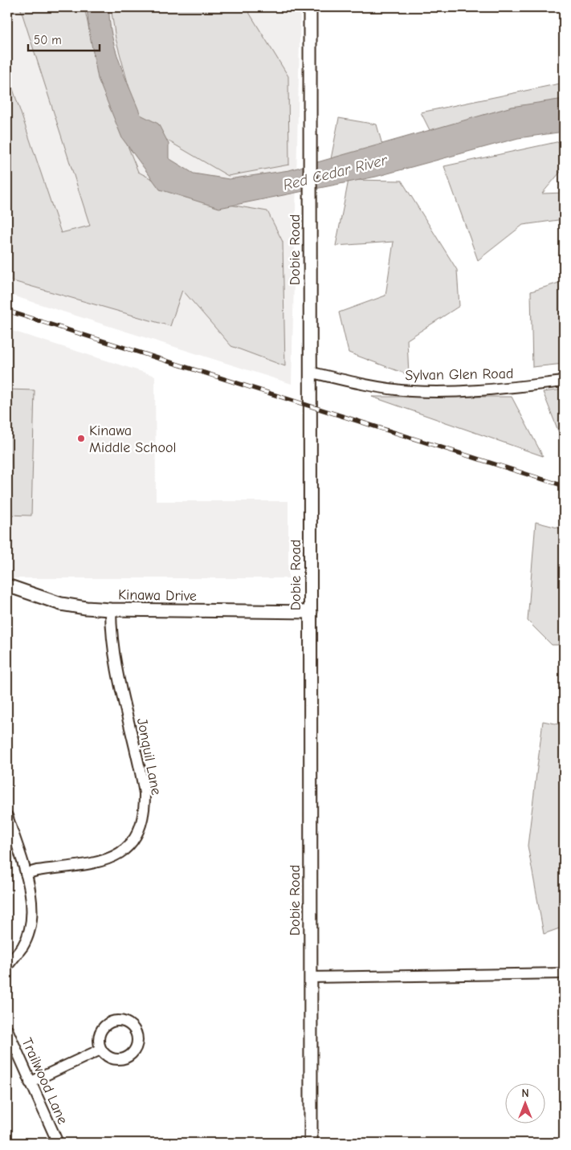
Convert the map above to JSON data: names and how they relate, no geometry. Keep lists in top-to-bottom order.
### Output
{
  "streets": {
    "street": [
      "Dobie Road",
      "Sylvan Glen Road",
      "Kinawa Drive",
      "Jonquil Lane",
      "Trailwood Lane"
    ]
  },
  "crossings": [
    ["Dobie Road", "Sylvan Glen Road"],
    ["Dobie Road", "Kinawa Drive"],
    ["Kinawa Drive", "Jonquil Lane"]
  ],
  "water": ["Red Cedar River"],
  "places": ["Kinawa Middle School"],
  "scale_bar": "50 m",
  "north": "top"
}
